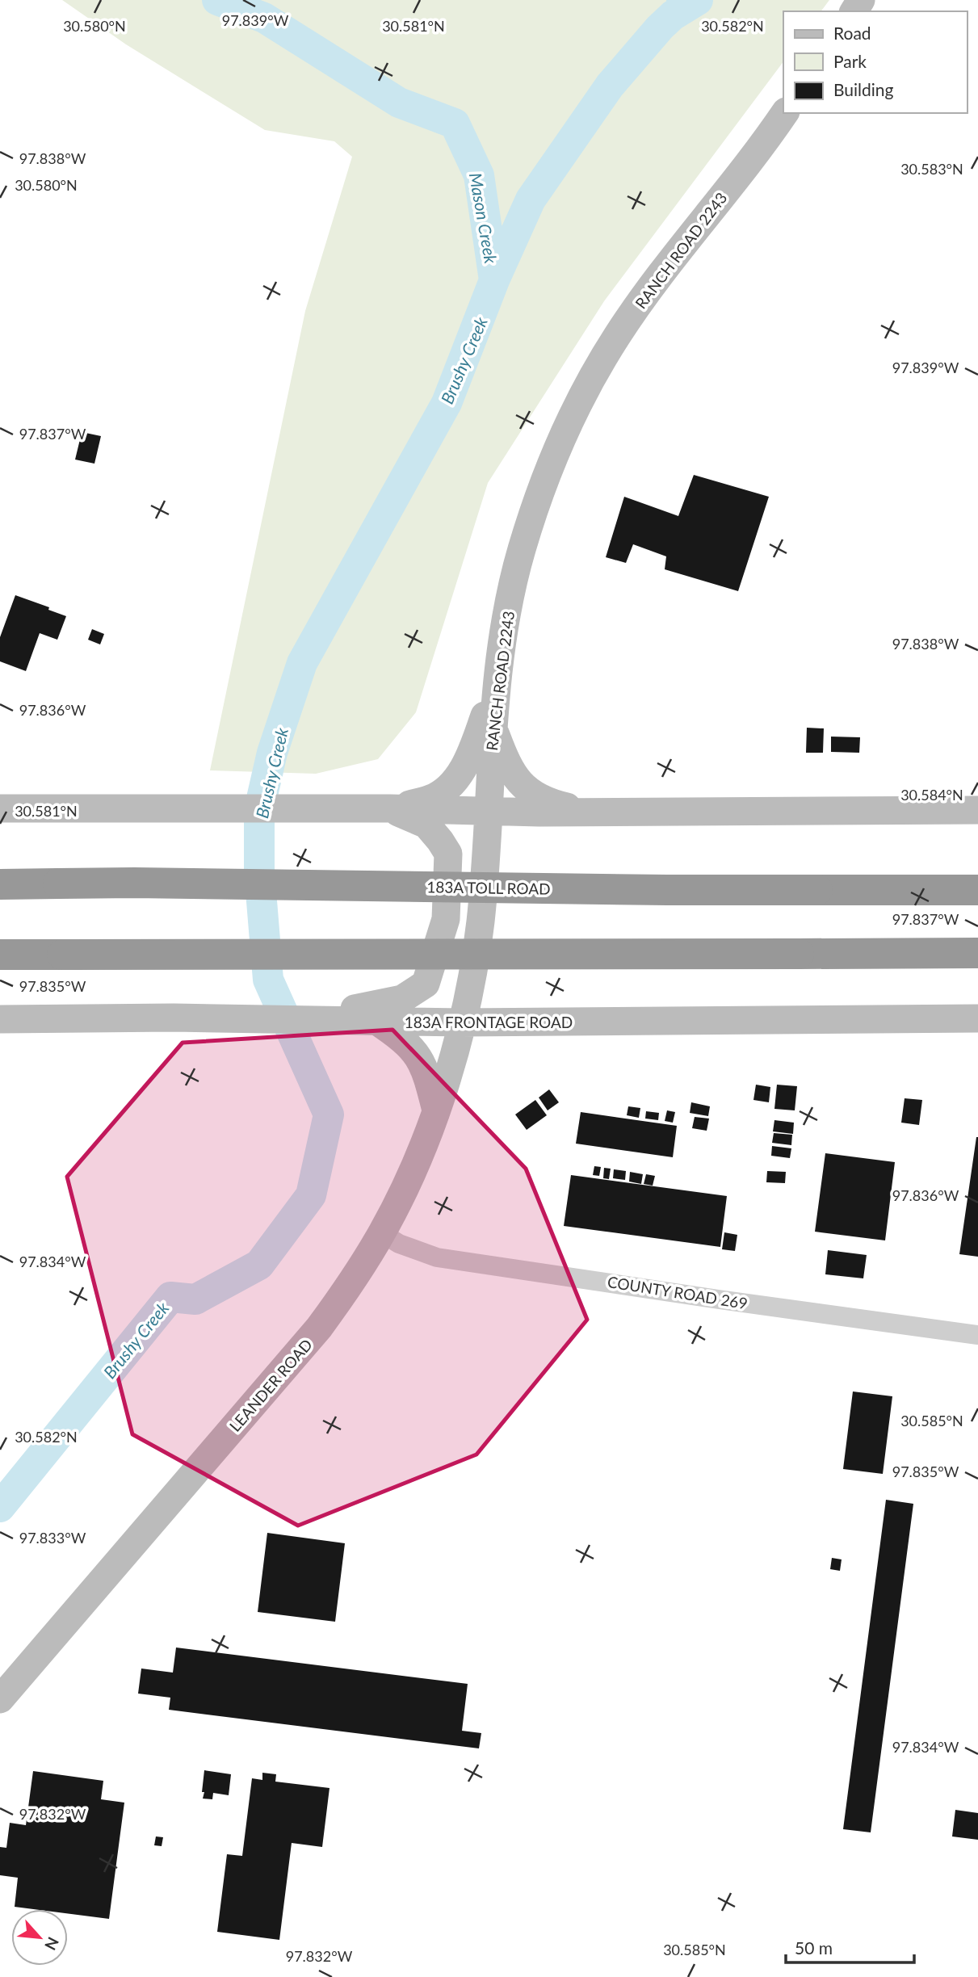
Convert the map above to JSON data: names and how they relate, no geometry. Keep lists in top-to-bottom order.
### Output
{
  "streets": {
    "highway": ["183A TOLL ROAD"],
    "main road": ["RANCH ROAD 2243", "183A FRONTAGE ROAD", "LEANDER ROAD"],
    "street": ["COUNTY ROAD 269"]
  },
  "crossings": [
    ["RANCH ROAD 2243", "183A FRONTAGE ROAD"],
    ["RANCH ROAD 2243", "LEANDER ROAD"],
    ["183A FRONTAGE ROAD", "LEANDER ROAD"],
    ["COUNTY ROAD 269", "LEANDER ROAD"]
  ],
  "water": ["Mason Creek", "Brushy Creek"],
  "legend": ["Road", "Park", "Building"],
  "scale_bar": "50 m",
  "north": "bottom right",
  "coordinates": [
    "97.839°W",
    "30.580°N",
    "30.581°N",
    "30.582°N",
    "97.838°W",
    "30.583°N",
    "97.837°W",
    "97.836°W",
    "30.584°N",
    "97.835°W",
    "97.834°W",
    "30.585°N",
    "97.833°W",
    "97.832°W"
  ]
}
